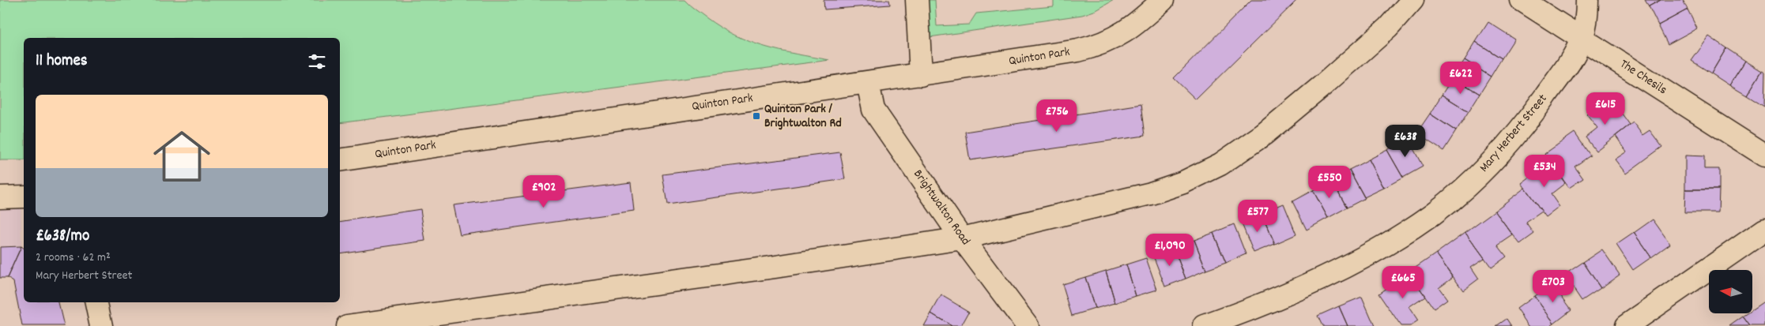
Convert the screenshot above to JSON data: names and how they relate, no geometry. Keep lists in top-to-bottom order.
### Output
{
  "streets": {
    "street": [
      "Quinton Park",
      "The Chesils",
      "Mary Herbert Street",
      "Brightwalton Road"
    ]
  },
  "crossings": [
    ["Quinton Park", "Brightwalton Road"],
    ["The Chesils", "Mary Herbert Street"]
  ],
  "places": {
    "transit": ["Quinton Park / Brightwalton Rd"]
  },
  "north": "left",
  "page": {
    "heading": "11 homes",
    "price": [
      "£622",
      "£615",
      "£756",
      "£638",
      "£534",
      "£550",
      "£902",
      "£577",
      "£1,090",
      "£665",
      "£703"
    ],
    "list": [
      {
        "name": "£638/mo",
        "note": "2 rooms · 62 m² · Mary Herbert Street"
      }
    ]
  }
}
